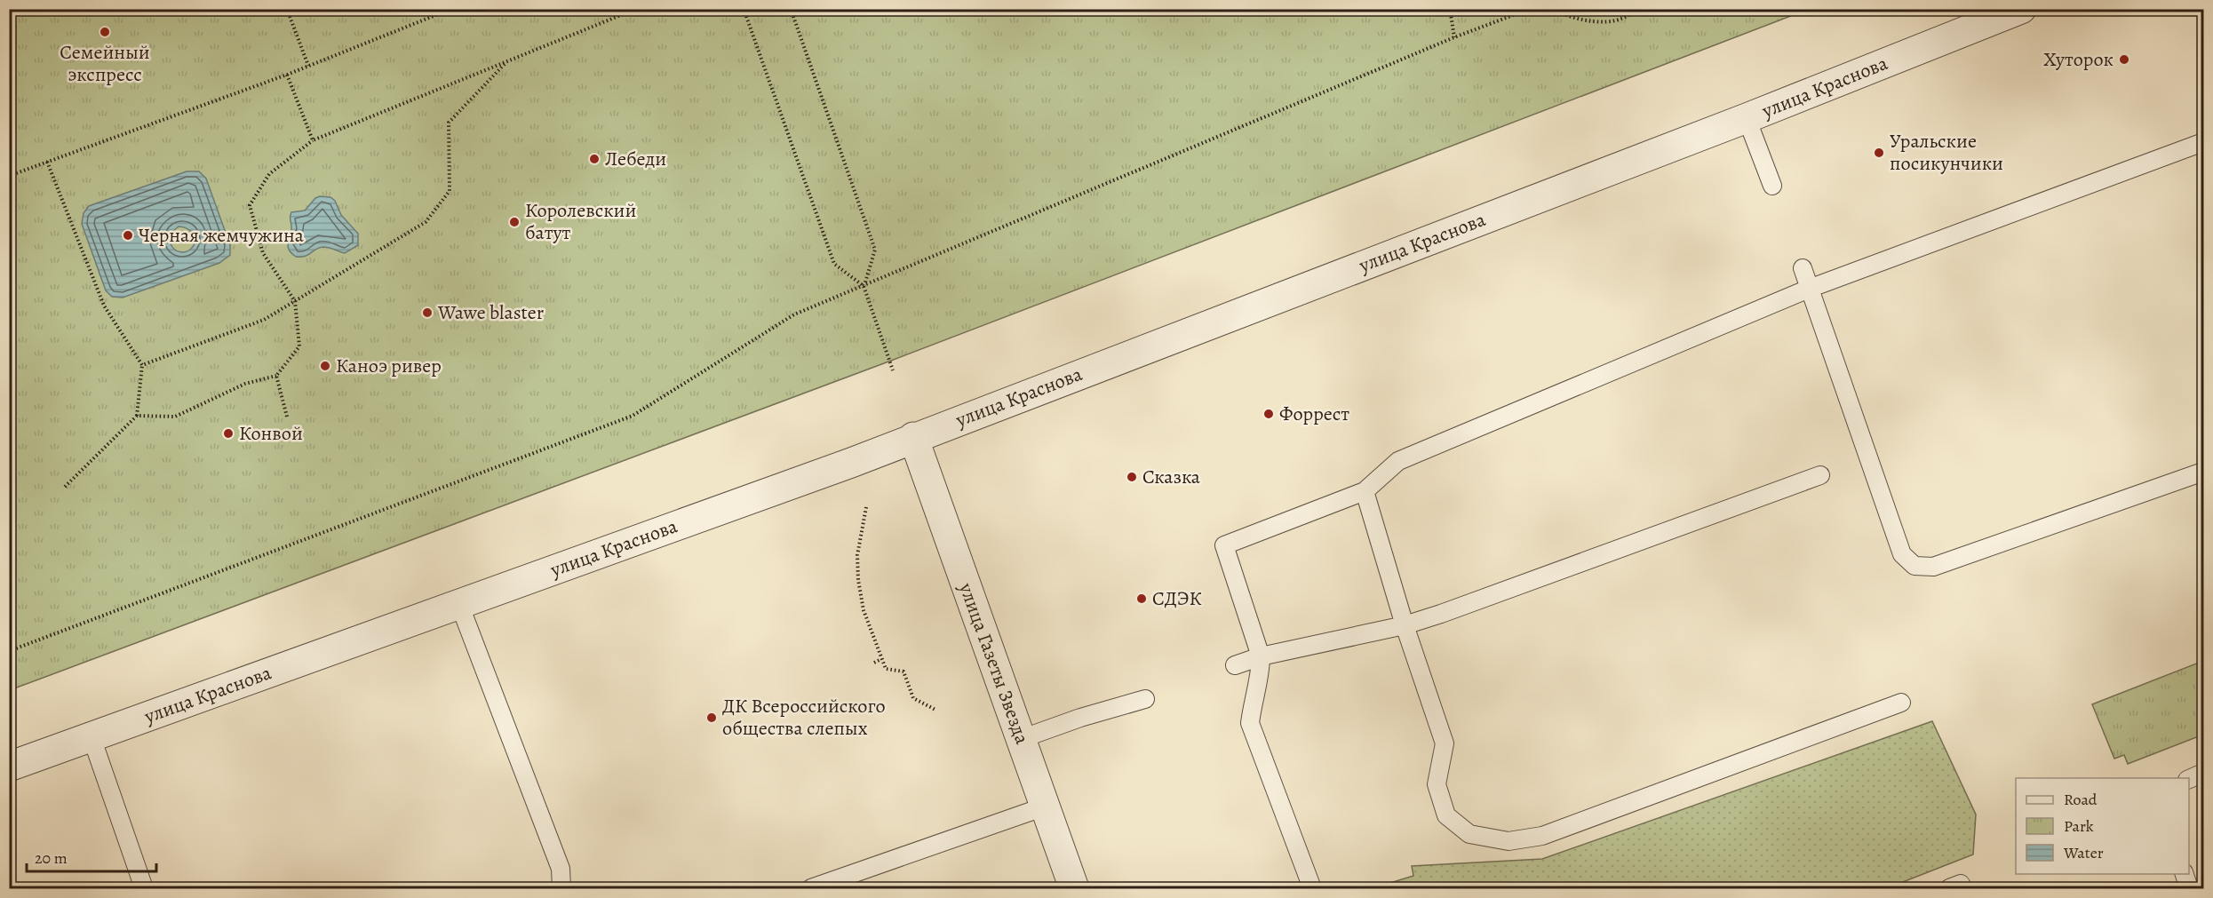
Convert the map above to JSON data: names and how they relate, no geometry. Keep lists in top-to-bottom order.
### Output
{
  "streets": {
    "street": ["улица Краснова", "улица Газеты Звезда"]
  },
  "crossings": [
    ["улица Краснова", "улица Газеты Звезда"]
  ],
  "places": [
    "Семейный экспресс",
    "Хуторок",
    "Уральские посикунчики",
    "Лебеди",
    "Королевский батут",
    "Черная жемчужина",
    "Wawe blaster",
    "Каноэ ривер",
    "Форрест",
    "Конвой",
    "Сказка",
    "СДЭК",
    "ДК Всероссийского общества слепых"
  ],
  "legend": ["Road", "Park", "Water"],
  "scale_bar": "20 m"
}
